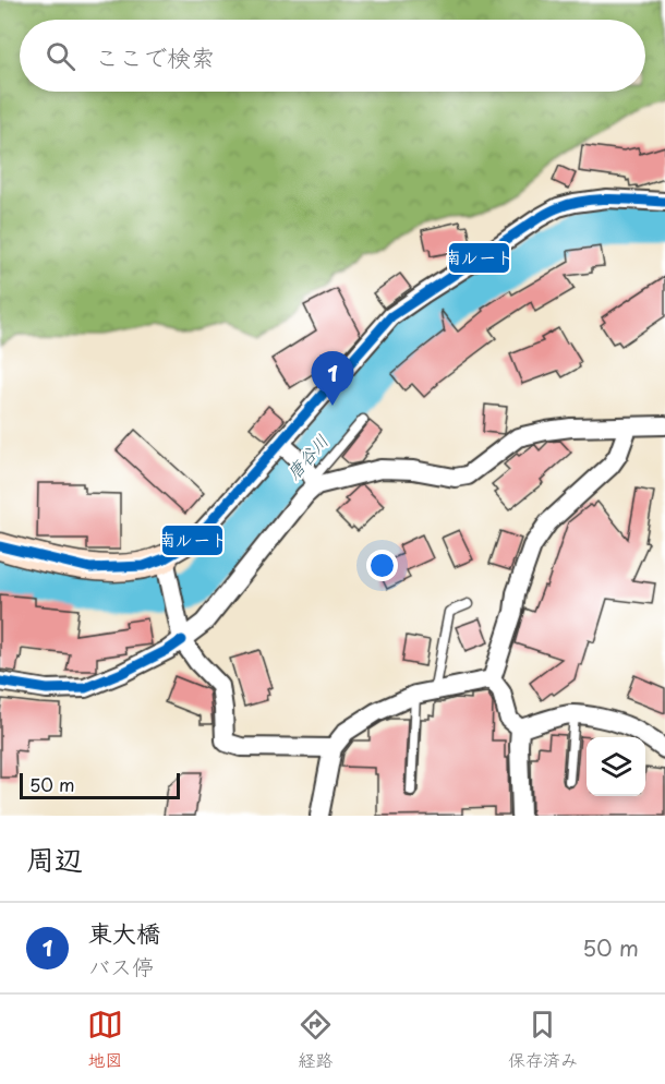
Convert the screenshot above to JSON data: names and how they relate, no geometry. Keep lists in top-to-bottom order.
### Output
{
  "water": ["唐谷川"],
  "lines": ["transit line 南ルート"],
  "scale_bar": "50 m",
  "page": {
    "search": "ここで検索",
    "pins": "1",
    "scale": "50 m",
    "heading": "周辺",
    "list": [
      {
        "mark": "1",
        "name": "東大橋",
        "note": "バス停",
        "value": "50 m"
      }
    ],
    "nav": ["地図", "経路", "保存済み"]
  }
}
